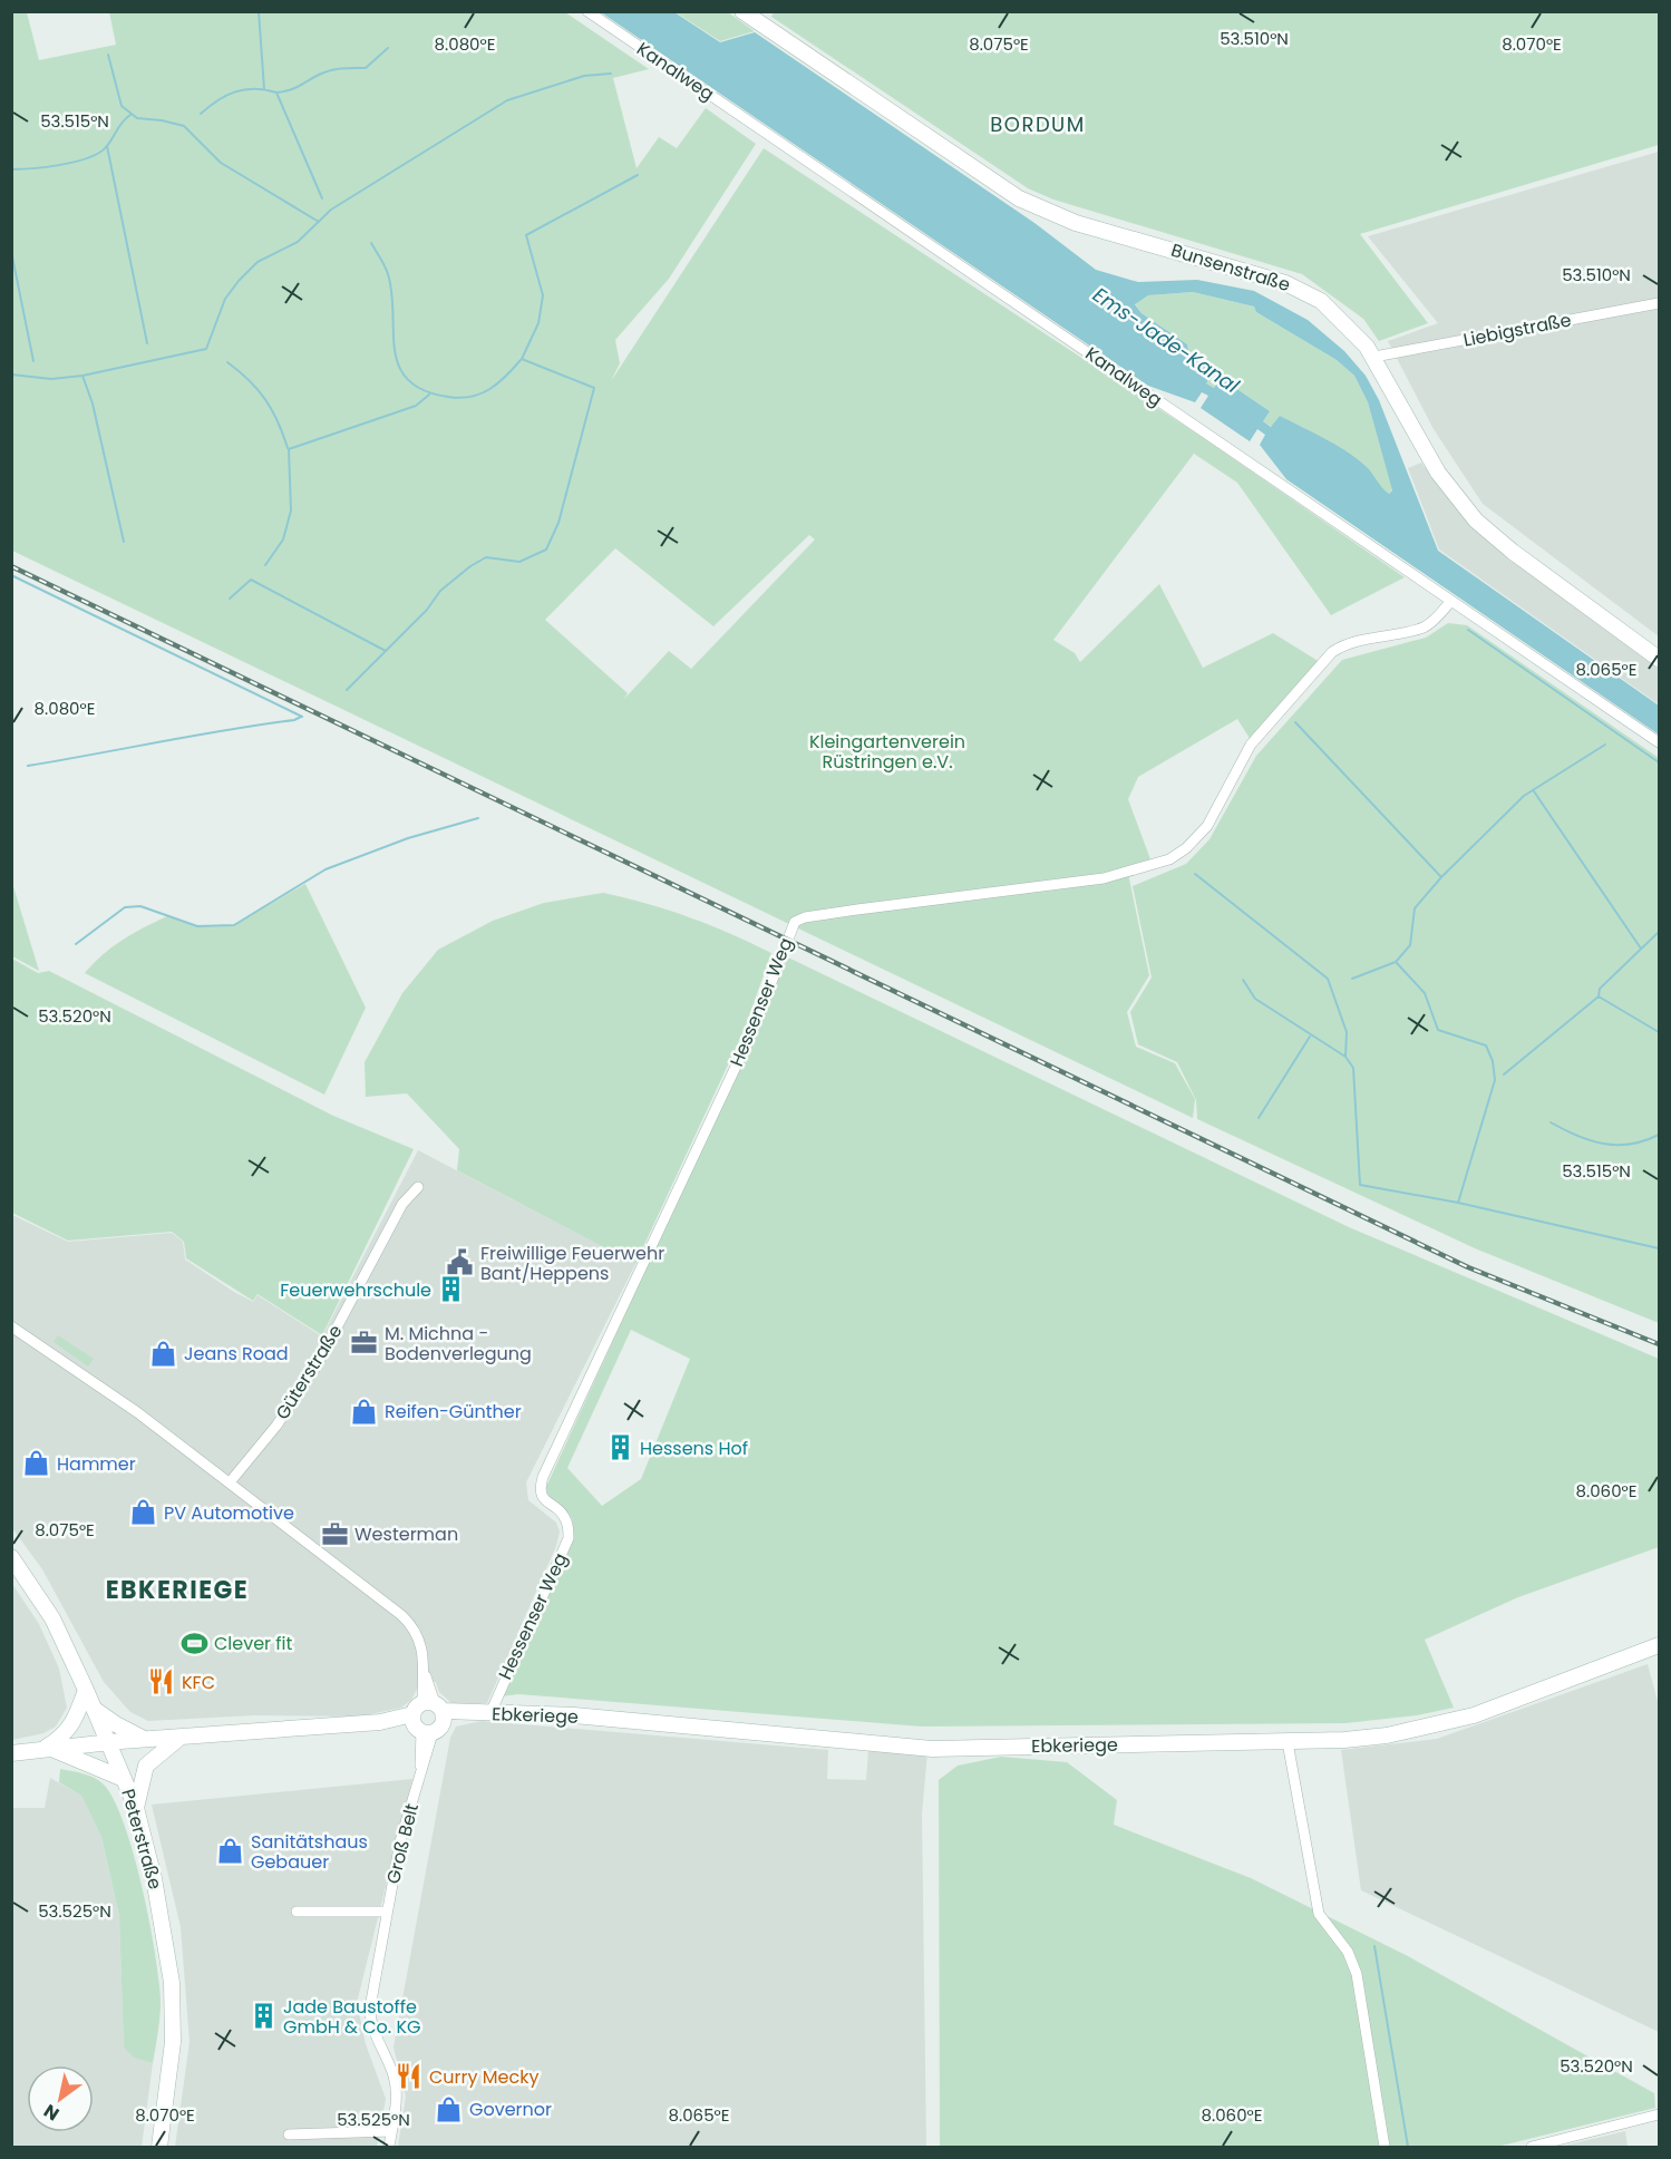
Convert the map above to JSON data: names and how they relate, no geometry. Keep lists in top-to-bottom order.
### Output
{
  "streets": {
    "street": [
      "Kanalweg",
      "Bunsenstraße",
      "Liebigstraße",
      "Hessenser Weg",
      "Güterstraße",
      "Ebkeriege",
      "Peterstraße",
      "Groß Belt"
    ]
  },
  "crossings": [
    ["Kanalweg", "Hessenser Weg"],
    ["Bunsenstraße", "Liebigstraße"],
    ["Hessenser Weg", "Ebkeriege"],
    ["Ebkeriege", "Peterstraße"],
    ["Ebkeriege", "Groß Belt"]
  ],
  "districts": ["BORDUM", "EBKERIEGE"],
  "water": ["Ems-Jade-Kanal"],
  "parks": ["Kleingartenverein Rüstringen e.V."],
  "places": {
    "public building": ["Freiwillige Feuerwehr Bant/Heppens"],
    "building": ["Feuerwehrschule", "Hessens Hof", "Jade Baustoffe GmbH & Co. KG"],
    "office": ["M. Michna - Bodenverlegung", "Westerman"],
    "shop": [
      "Jeans Road",
      "Reifen-Günther",
      "Hammer",
      "PV Automotive",
      "Sanitätshaus Gebauer",
      "Governor"
    ],
    "sports": ["Clever fit"],
    "restaurant": ["KFC", "Curry Mecky"]
  },
  "north": "bottom left",
  "coordinates": [
    "53.510°N",
    "8.080°E",
    "8.075°E",
    "8.070°E",
    "53.515°N",
    "8.065°E",
    "53.520°N",
    "8.060°E",
    "53.525°N"
  ]
}
